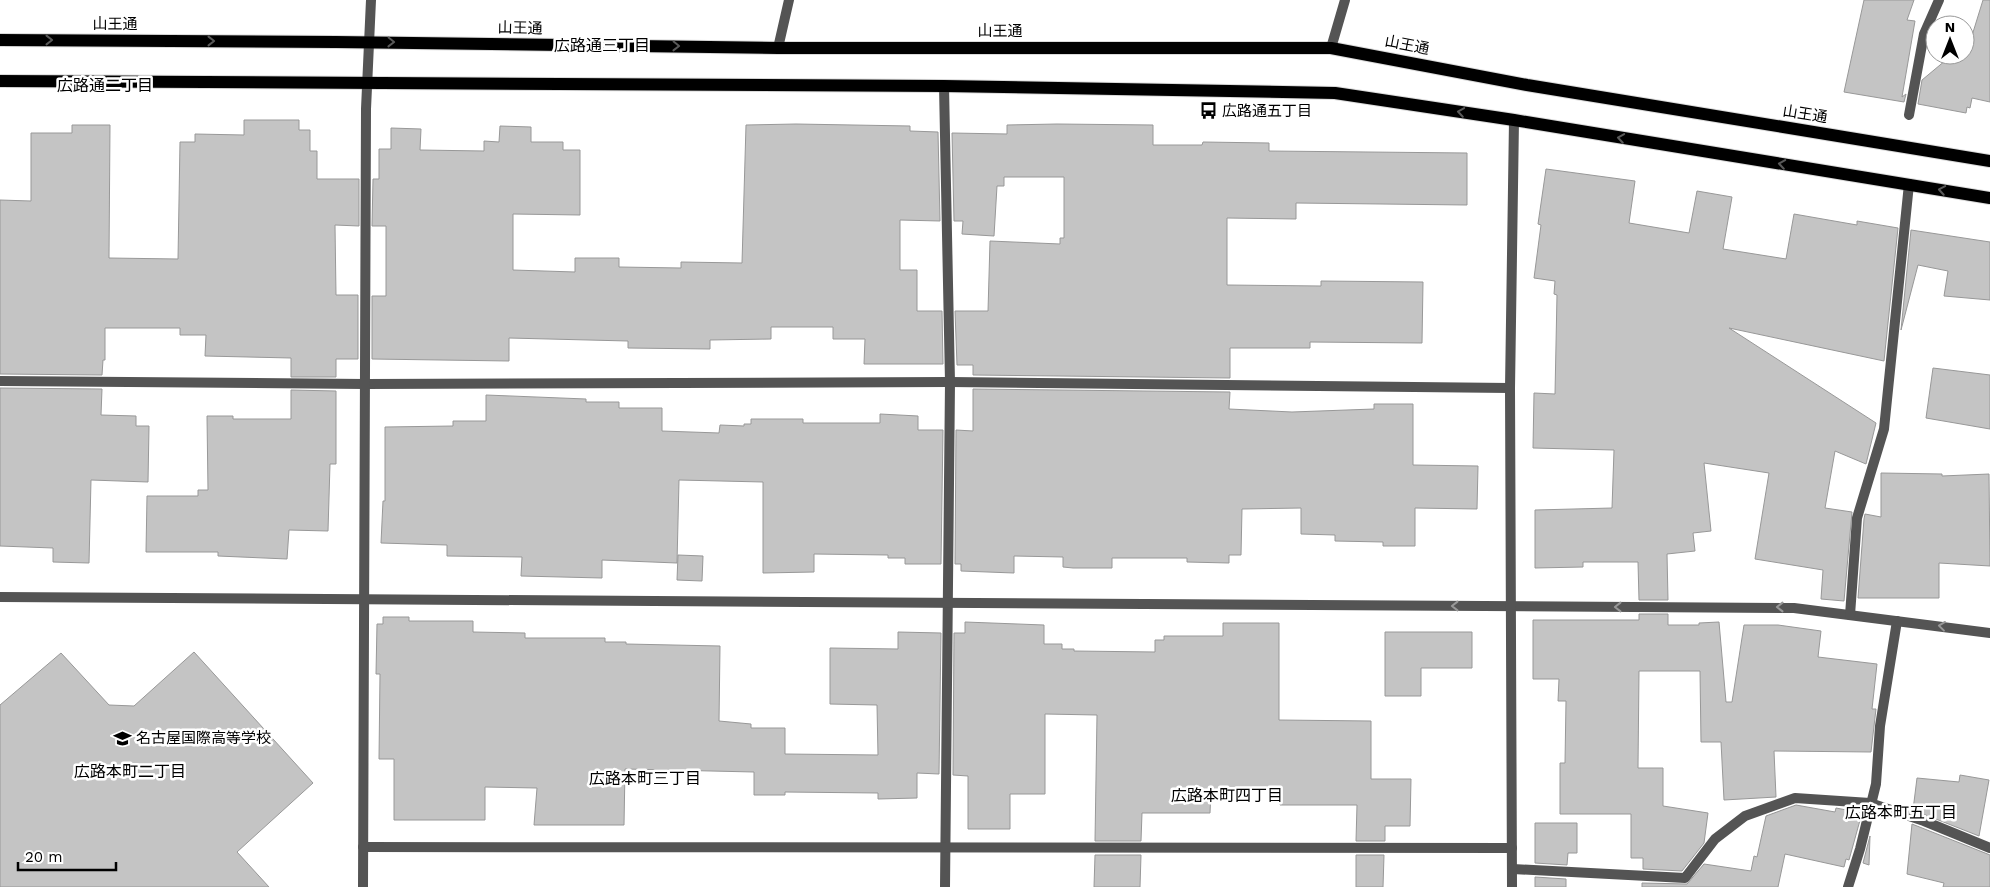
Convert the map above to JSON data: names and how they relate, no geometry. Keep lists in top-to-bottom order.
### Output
{
  "streets": {
    "main road": ["山王通"]
  },
  "districts": [
    "広路通三丁目",
    "広路通二丁目",
    "広路本町二丁目",
    "広路本町三丁目",
    "広路本町四丁目",
    "広路本町五丁目"
  ],
  "places": {
    "bus stop": ["広路通五丁目"],
    "school or university": ["名古屋国際高等学校"]
  },
  "scale_bar": "20 m",
  "north": "top"
}
